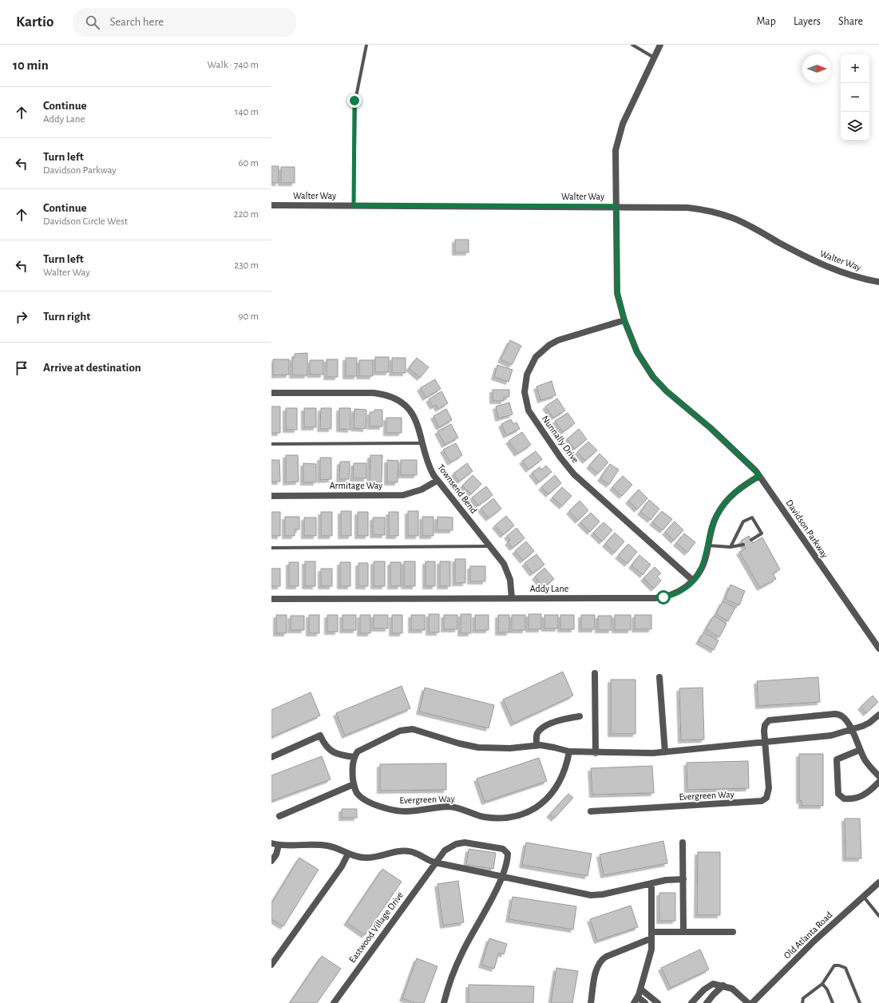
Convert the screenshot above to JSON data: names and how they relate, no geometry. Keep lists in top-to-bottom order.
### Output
{
  "streets": {
    "street": [
      "Walter Way",
      "Nunnally Drive",
      "Armitage Way",
      "Townsend Bend",
      "Davidson Parkway",
      "Addy Lane",
      "Evergreen Way",
      "Eastwood Village Drive",
      "Old Atlanta Road"
    ]
  },
  "crossings": [
    ["Walter Way", "Davidson Parkway"],
    ["Nunnally Drive", "Davidson Parkway"],
    ["Nunnally Drive", "Addy Lane"],
    ["Armitage Way", "Townsend Bend"],
    ["Townsend Bend", "Addy Lane"],
    ["Davidson Parkway", "Addy Lane"]
  ],
  "north": "right",
  "page": {
    "header": "Kartio",
    "search": "Search here",
    "nav": ["Map", "Layers", "Share"],
    "heading": ["10 min", "Walk · 740 m"],
    "map_buttons": ["+", "−"],
    "list": [
      ["Continue", "Addy Lane", "140 m"],
      ["Turn left", "Davidson Parkway", "60 m"],
      ["Continue", "Davidson Circle West", "220 m"],
      ["Turn left", "Walter Way", "230 m"],
      ["Turn right", "90 m"],
      "Arrive at destination"
    ]
  }
}
